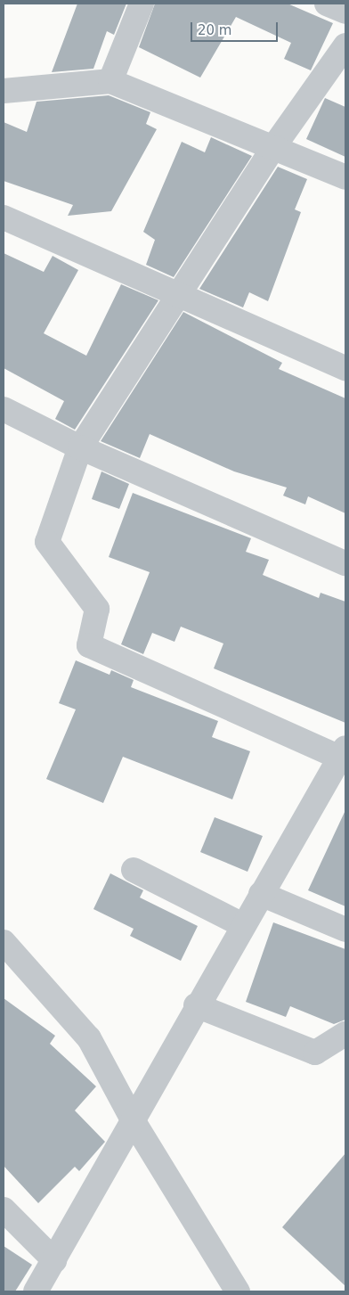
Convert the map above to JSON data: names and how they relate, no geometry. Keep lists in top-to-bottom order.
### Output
{
  "scale_bar": "20 m"
}
